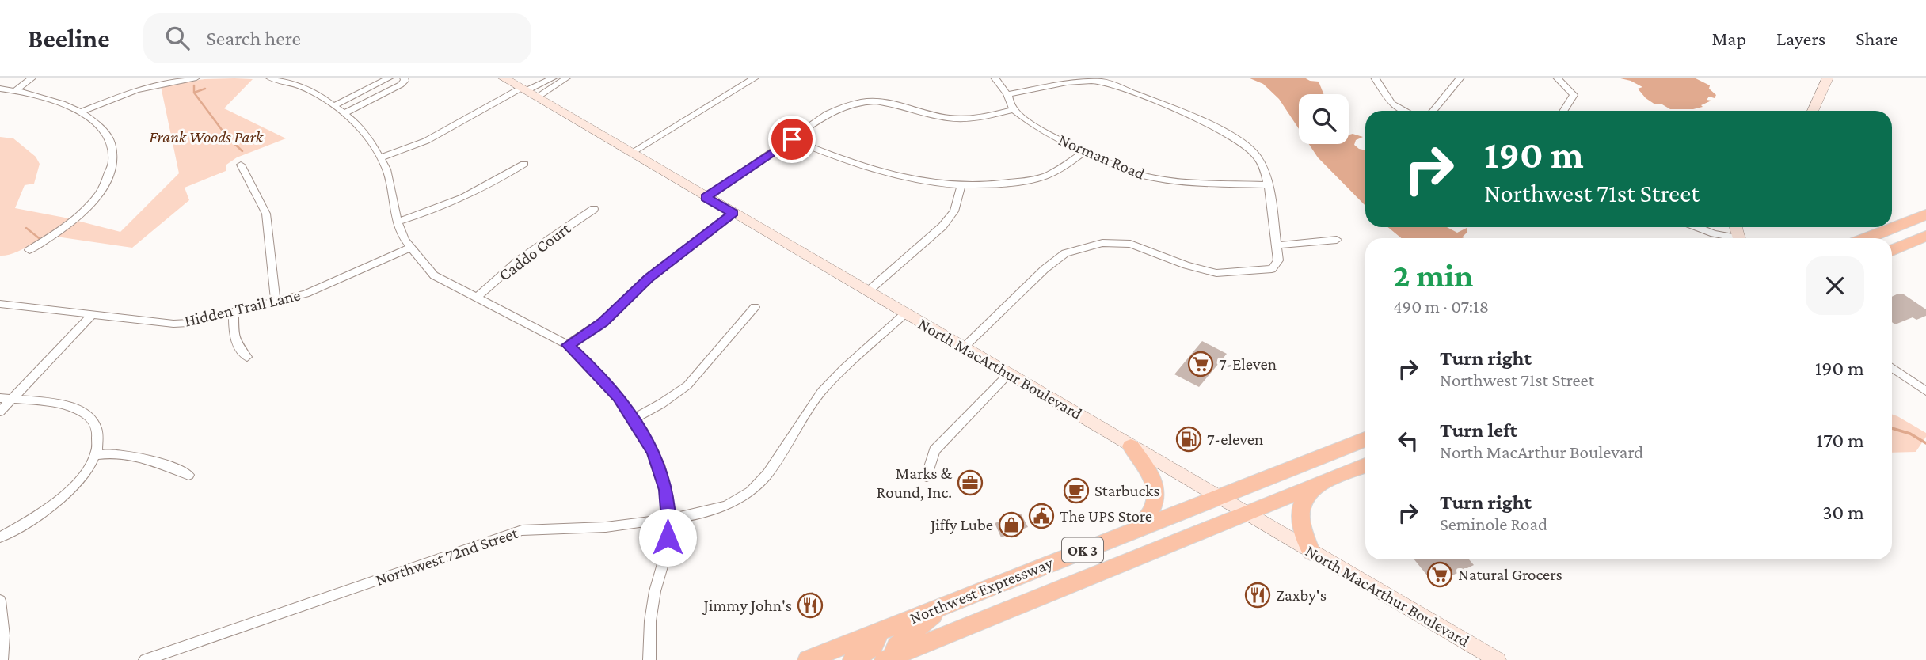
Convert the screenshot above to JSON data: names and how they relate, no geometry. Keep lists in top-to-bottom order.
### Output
{
  "streets": {
    "highway": ["OK 3", "Northwest Expressway"],
    "main road": ["North MacArthur Boulevard"],
    "street": [
      "Norman Road",
      "Caddo Court",
      "Hidden Trail Lane",
      "Northwest 72nd Street"
    ]
  },
  "crossings": [
    ["North MacArthur Boulevard", "Northwest 72nd Street"],
    ["North MacArthur Boulevard", "Northwest Expressway"]
  ],
  "parks": ["Frank Woods Park"],
  "places": {
    "supermarket": ["7-Eleven", "Natural Grocers"],
    "fuel station": ["7-eleven"],
    "office": ["Marks & Round, Inc."],
    "cafe": ["Starbucks"],
    "public building": ["The UPS Store"],
    "shop": ["Jiffy Lube"],
    "restaurant": ["Zaxby's", "Jimmy John's"]
  },
  "page": {
    "header": "Beeline",
    "search": "Search here",
    "nav": ["Map", "Layers", "Share"],
    "turn": ["190 m", "Northwest 71st Street"],
    "heading": ["2 min", "490 m · 07:18"],
    "list": [
      {
        "name": "Turn right",
        "note": "Northwest 71st Street",
        "value": "190 m"
      },
      {
        "name": "Turn left",
        "note": "North MacArthur Boulevard",
        "value": "170 m"
      },
      {
        "name": "Turn right",
        "note": "Seminole Road",
        "value": "30 m"
      }
    ]
  }
}
